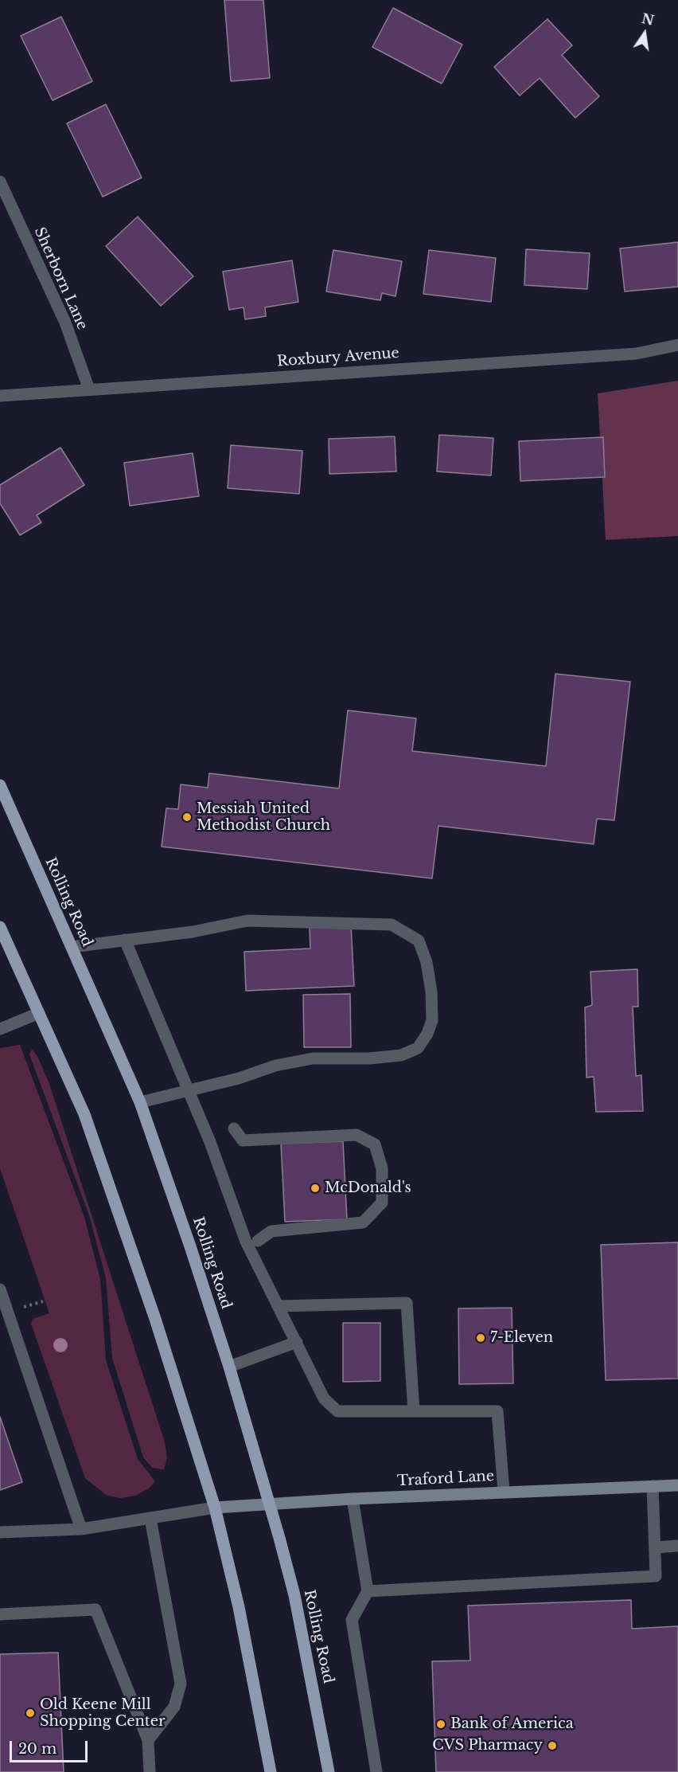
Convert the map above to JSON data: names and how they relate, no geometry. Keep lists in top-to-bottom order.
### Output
{
  "streets": {
    "main road": ["Rolling Road"],
    "street": ["Sherborn Lane", "Roxbury Avenue", "Traford Lane"]
  },
  "crossings": [
    ["Sherborn Lane", "Roxbury Avenue"],
    ["Rolling Road", "Traford Lane"]
  ],
  "places": [
    "Messiah United Methodist Church",
    "McDonald's",
    "7-Eleven",
    "Old Keene Mill Shopping Center",
    "Bank of America",
    "CVS Pharmacy"
  ],
  "scale_bar": "20 m",
  "north": "top"
}
